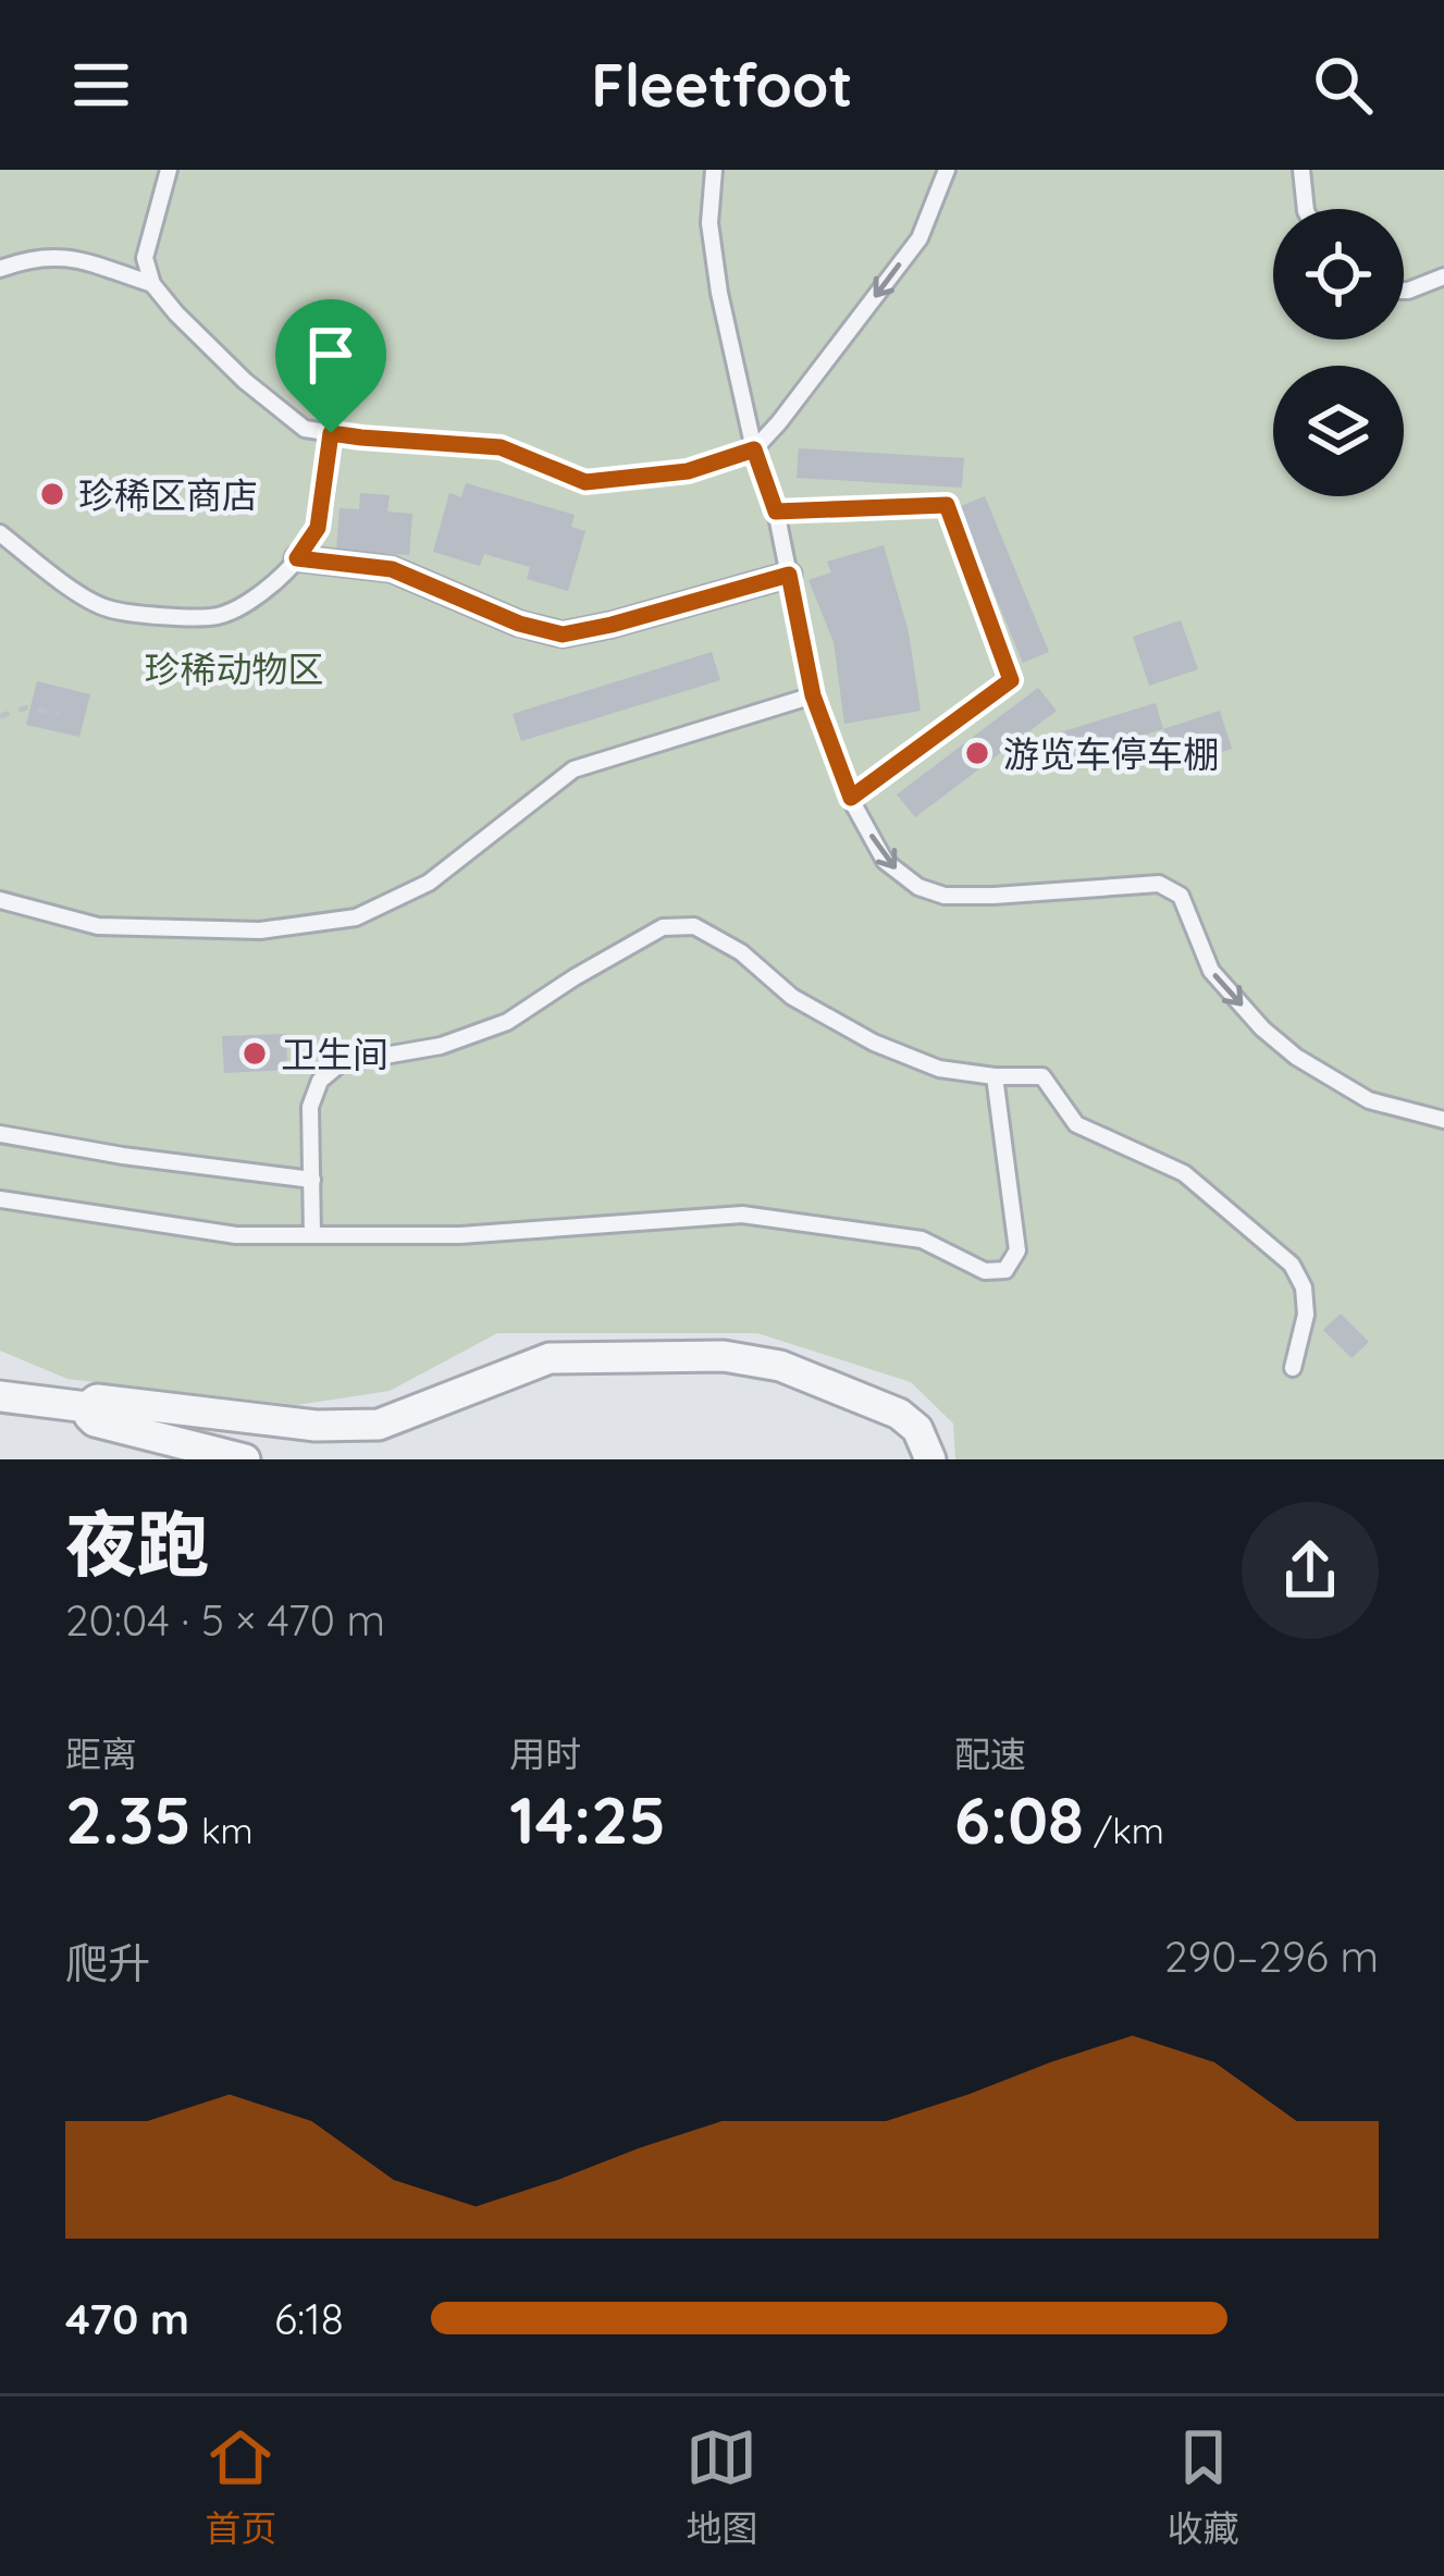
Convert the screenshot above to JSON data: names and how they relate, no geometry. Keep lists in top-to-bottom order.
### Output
{
  "parks": ["珍稀动物区"],
  "places": ["珍稀区商店", "游览车停车棚", "卫生间"],
  "page": {
    "header": "Fleetfoot",
    "heading": ["夜跑", "20:04 · 5 × 470 m"],
    "stats": [
      ["距离", "2.35 km"],
      ["用时", "14:25"],
      ["配速", "6:08 /km"]
    ],
    "chart": ["爬升", "290–296 m"],
    "list": [
      {
        "name": "470 m",
        "note": "6:18"
      }
    ],
    "tabs": ["首页", "地图", "收藏"]
  }
}
